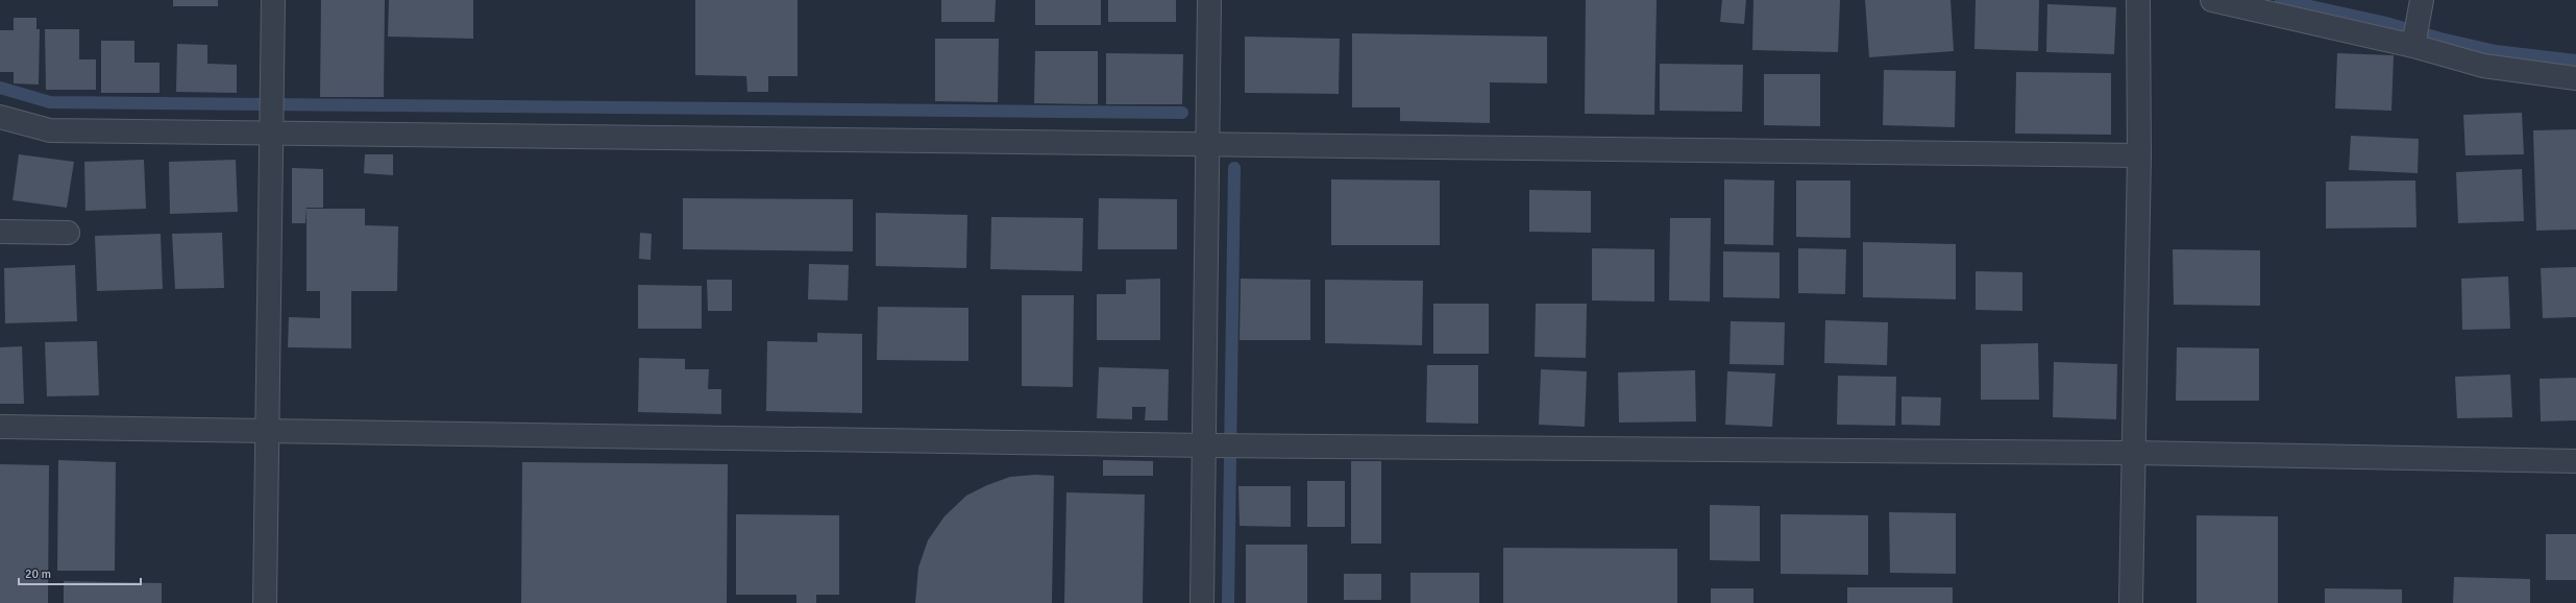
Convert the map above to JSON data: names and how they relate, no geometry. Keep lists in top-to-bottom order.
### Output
{
  "scale_bar": "20 m"
}
